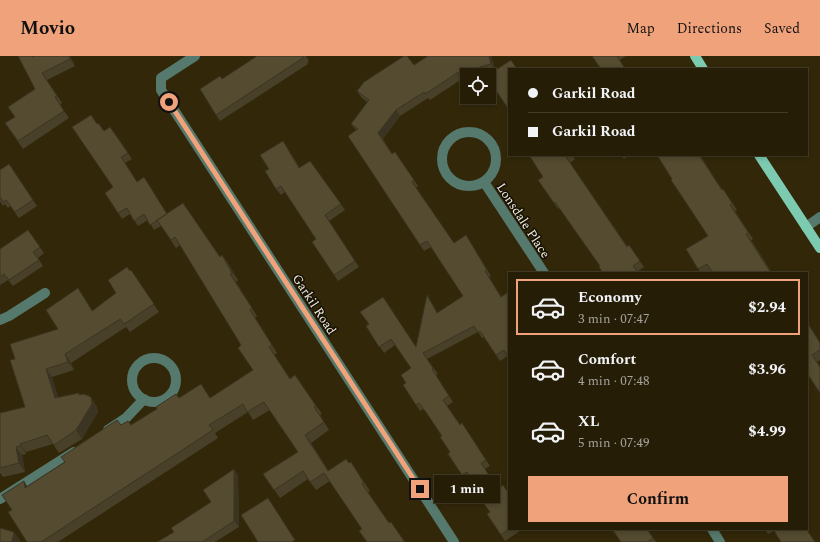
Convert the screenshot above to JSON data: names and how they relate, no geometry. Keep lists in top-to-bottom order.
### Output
{
  "streets": {
    "street": ["Lonsdale Place", "Garkil Road"]
  },
  "page": {
    "header": "Movio",
    "nav": ["Map", "Directions", "Saved"],
    "banner": ["Garkil Road", "Garkil Road"],
    "list": [
      {
        "name": "Economy",
        "note": "3 min · 07:47",
        "value": "$2.94"
      },
      {
        "name": "Comfort",
        "note": "4 min · 07:48",
        "value": "$3.96"
      },
      {
        "name": "XL",
        "note": "5 min · 07:49",
        "value": "$4.99"
      }
    ],
    "buttons": "Confirm",
    "bubble": "1 min"
  }
}
